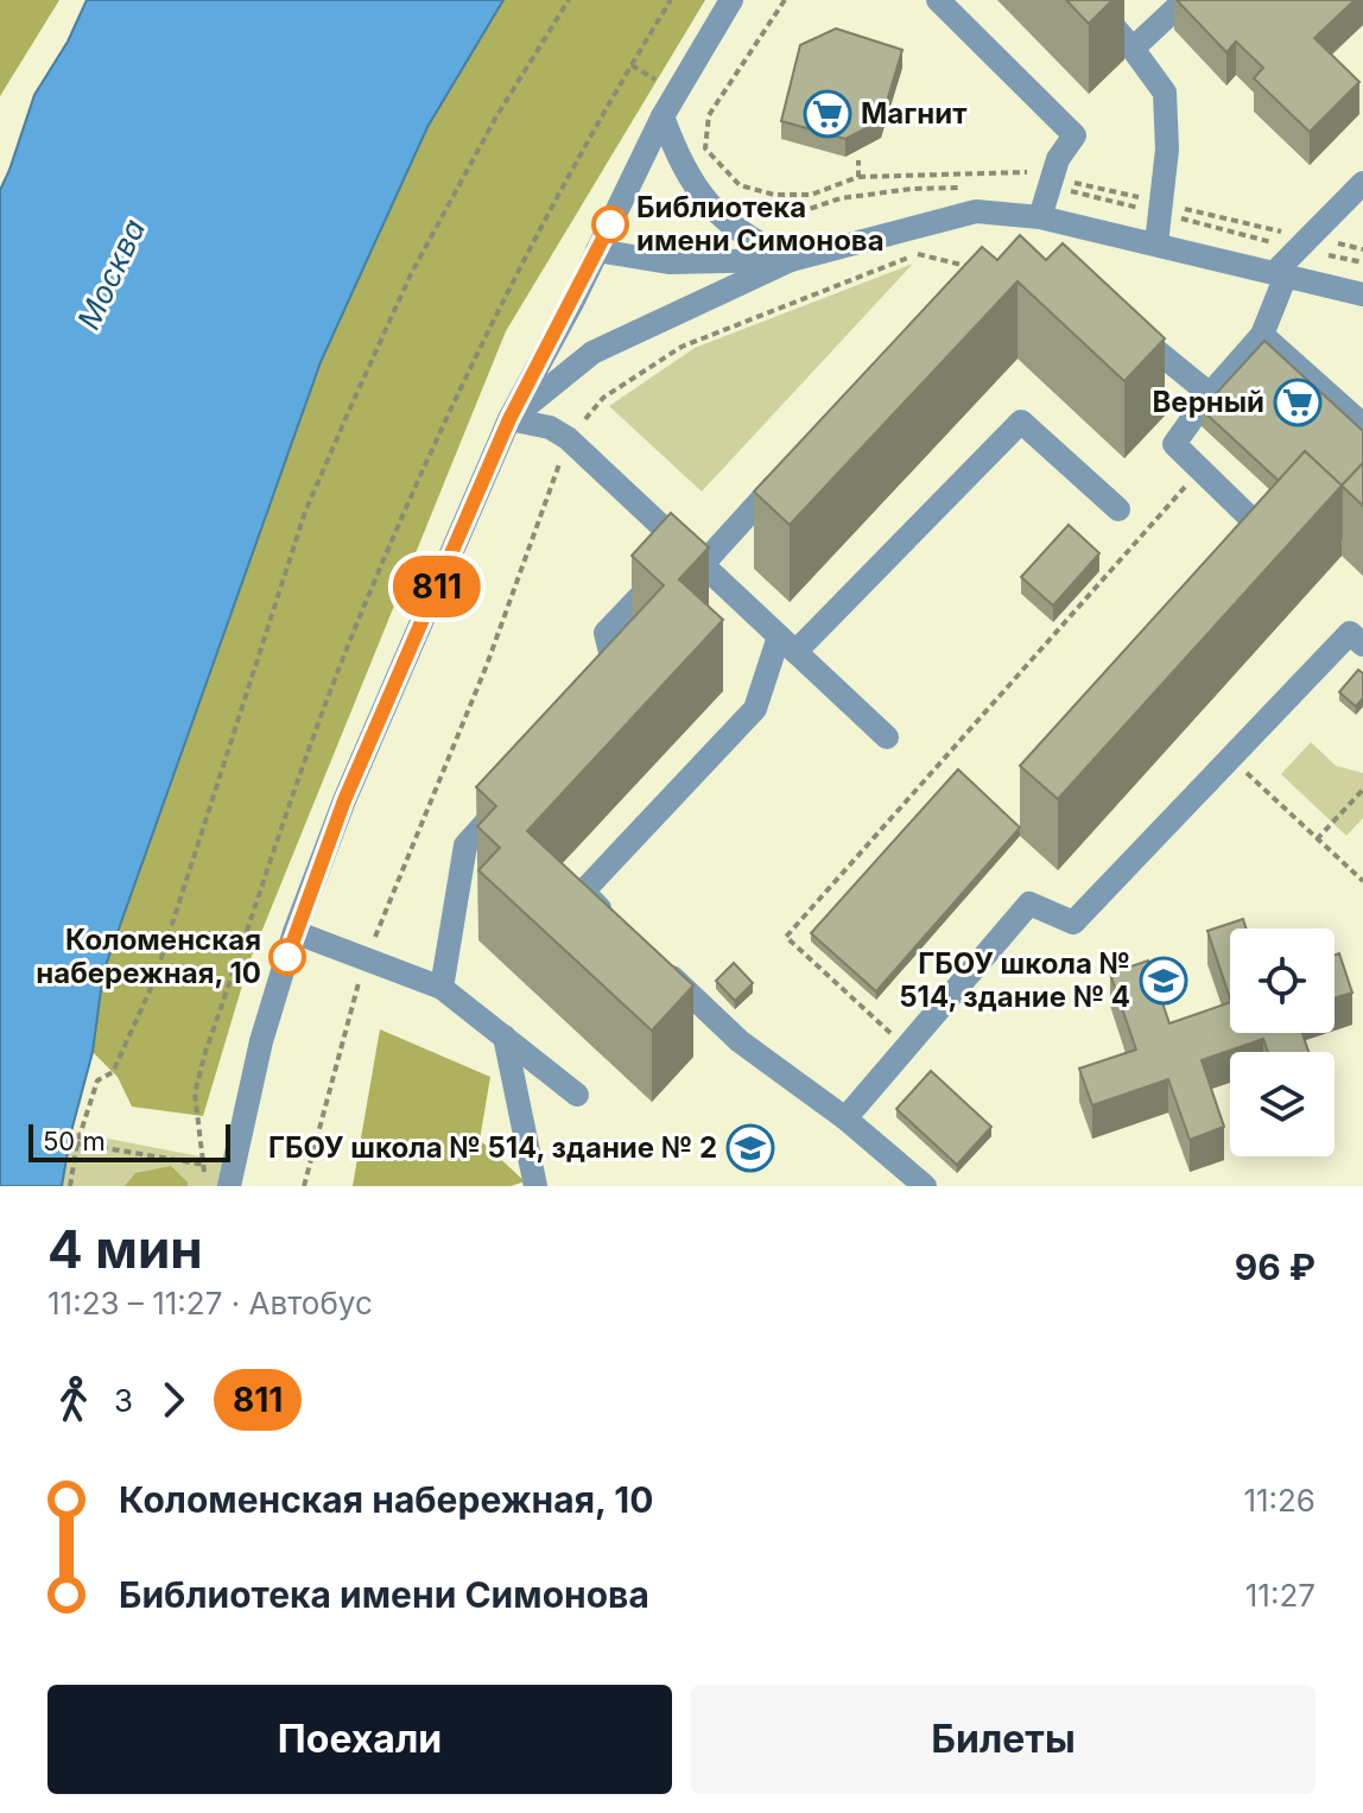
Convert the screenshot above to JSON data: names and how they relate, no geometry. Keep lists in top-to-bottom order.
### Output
{
  "water": ["Москва"],
  "places": {
    "supermarket": ["Магнит", "Верный"],
    "other": ["Библиотека имени Симонова", "Коломенская набережная, 10"],
    "school or university": ["ГБОУ школа № 514, здание № 4", "ГБОУ школа № 514, здание № 2"]
  },
  "lines": ["bus line 811"],
  "scale_bar": "50 m",
  "page": {
    "on_map": "811",
    "scale": "50 m",
    "heading": ["4 мин", "11:23 – 11:27 · Автобус", "96 ₽"],
    "legs": ["3", "811"],
    "list": [
      {
        "name": "Коломенская набережная, 10",
        "value": "11:26"
      },
      {
        "name": "Библиотека имени Симонова",
        "value": "11:27"
      }
    ],
    "buttons": ["Поехали", "Билеты"]
  }
}
